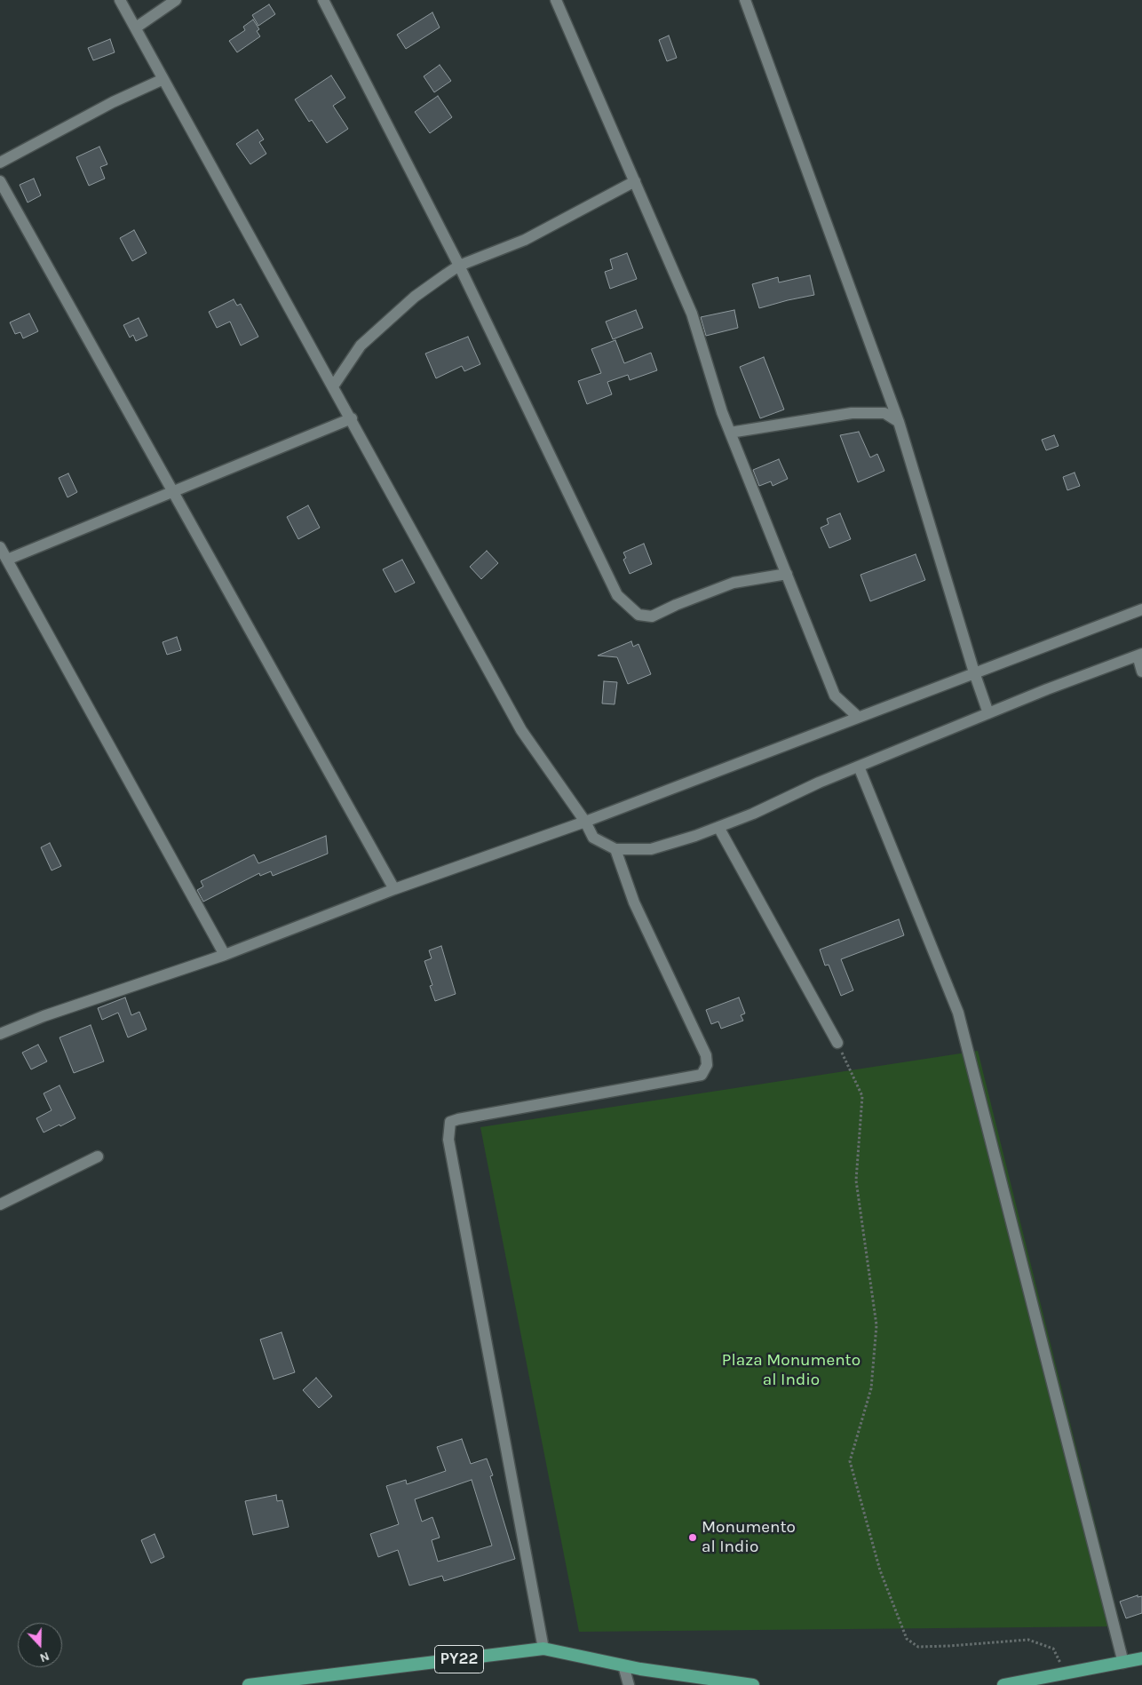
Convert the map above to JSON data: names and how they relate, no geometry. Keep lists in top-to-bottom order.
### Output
{
  "streets": {
    "highway": ["PY22"]
  },
  "parks": ["Plaza Monumento al Indio"],
  "places": ["Monumento al Indio"],
  "north": "bottom"
}
